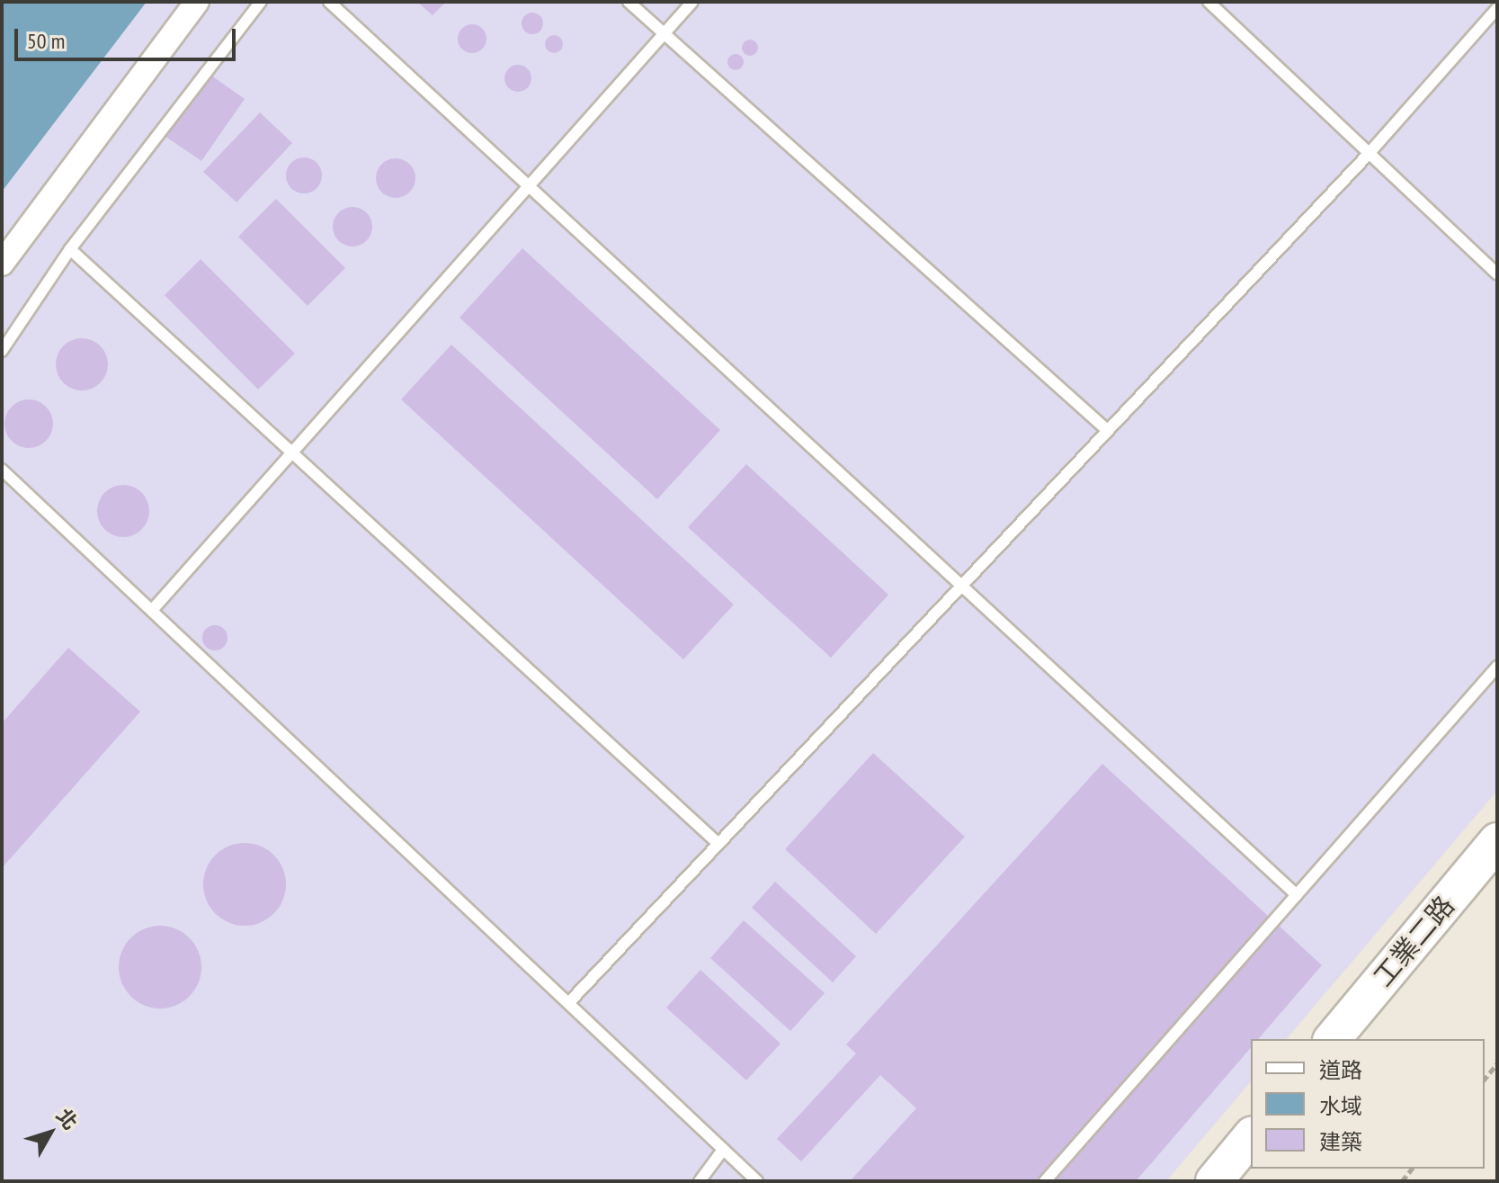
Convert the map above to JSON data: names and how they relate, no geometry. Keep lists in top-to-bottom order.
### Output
{
  "streets": {
    "main road": ["工業二路"]
  },
  "legend": ["道路", "水域", "建築"],
  "scale_bar": "50 m",
  "north": "top right"
}
